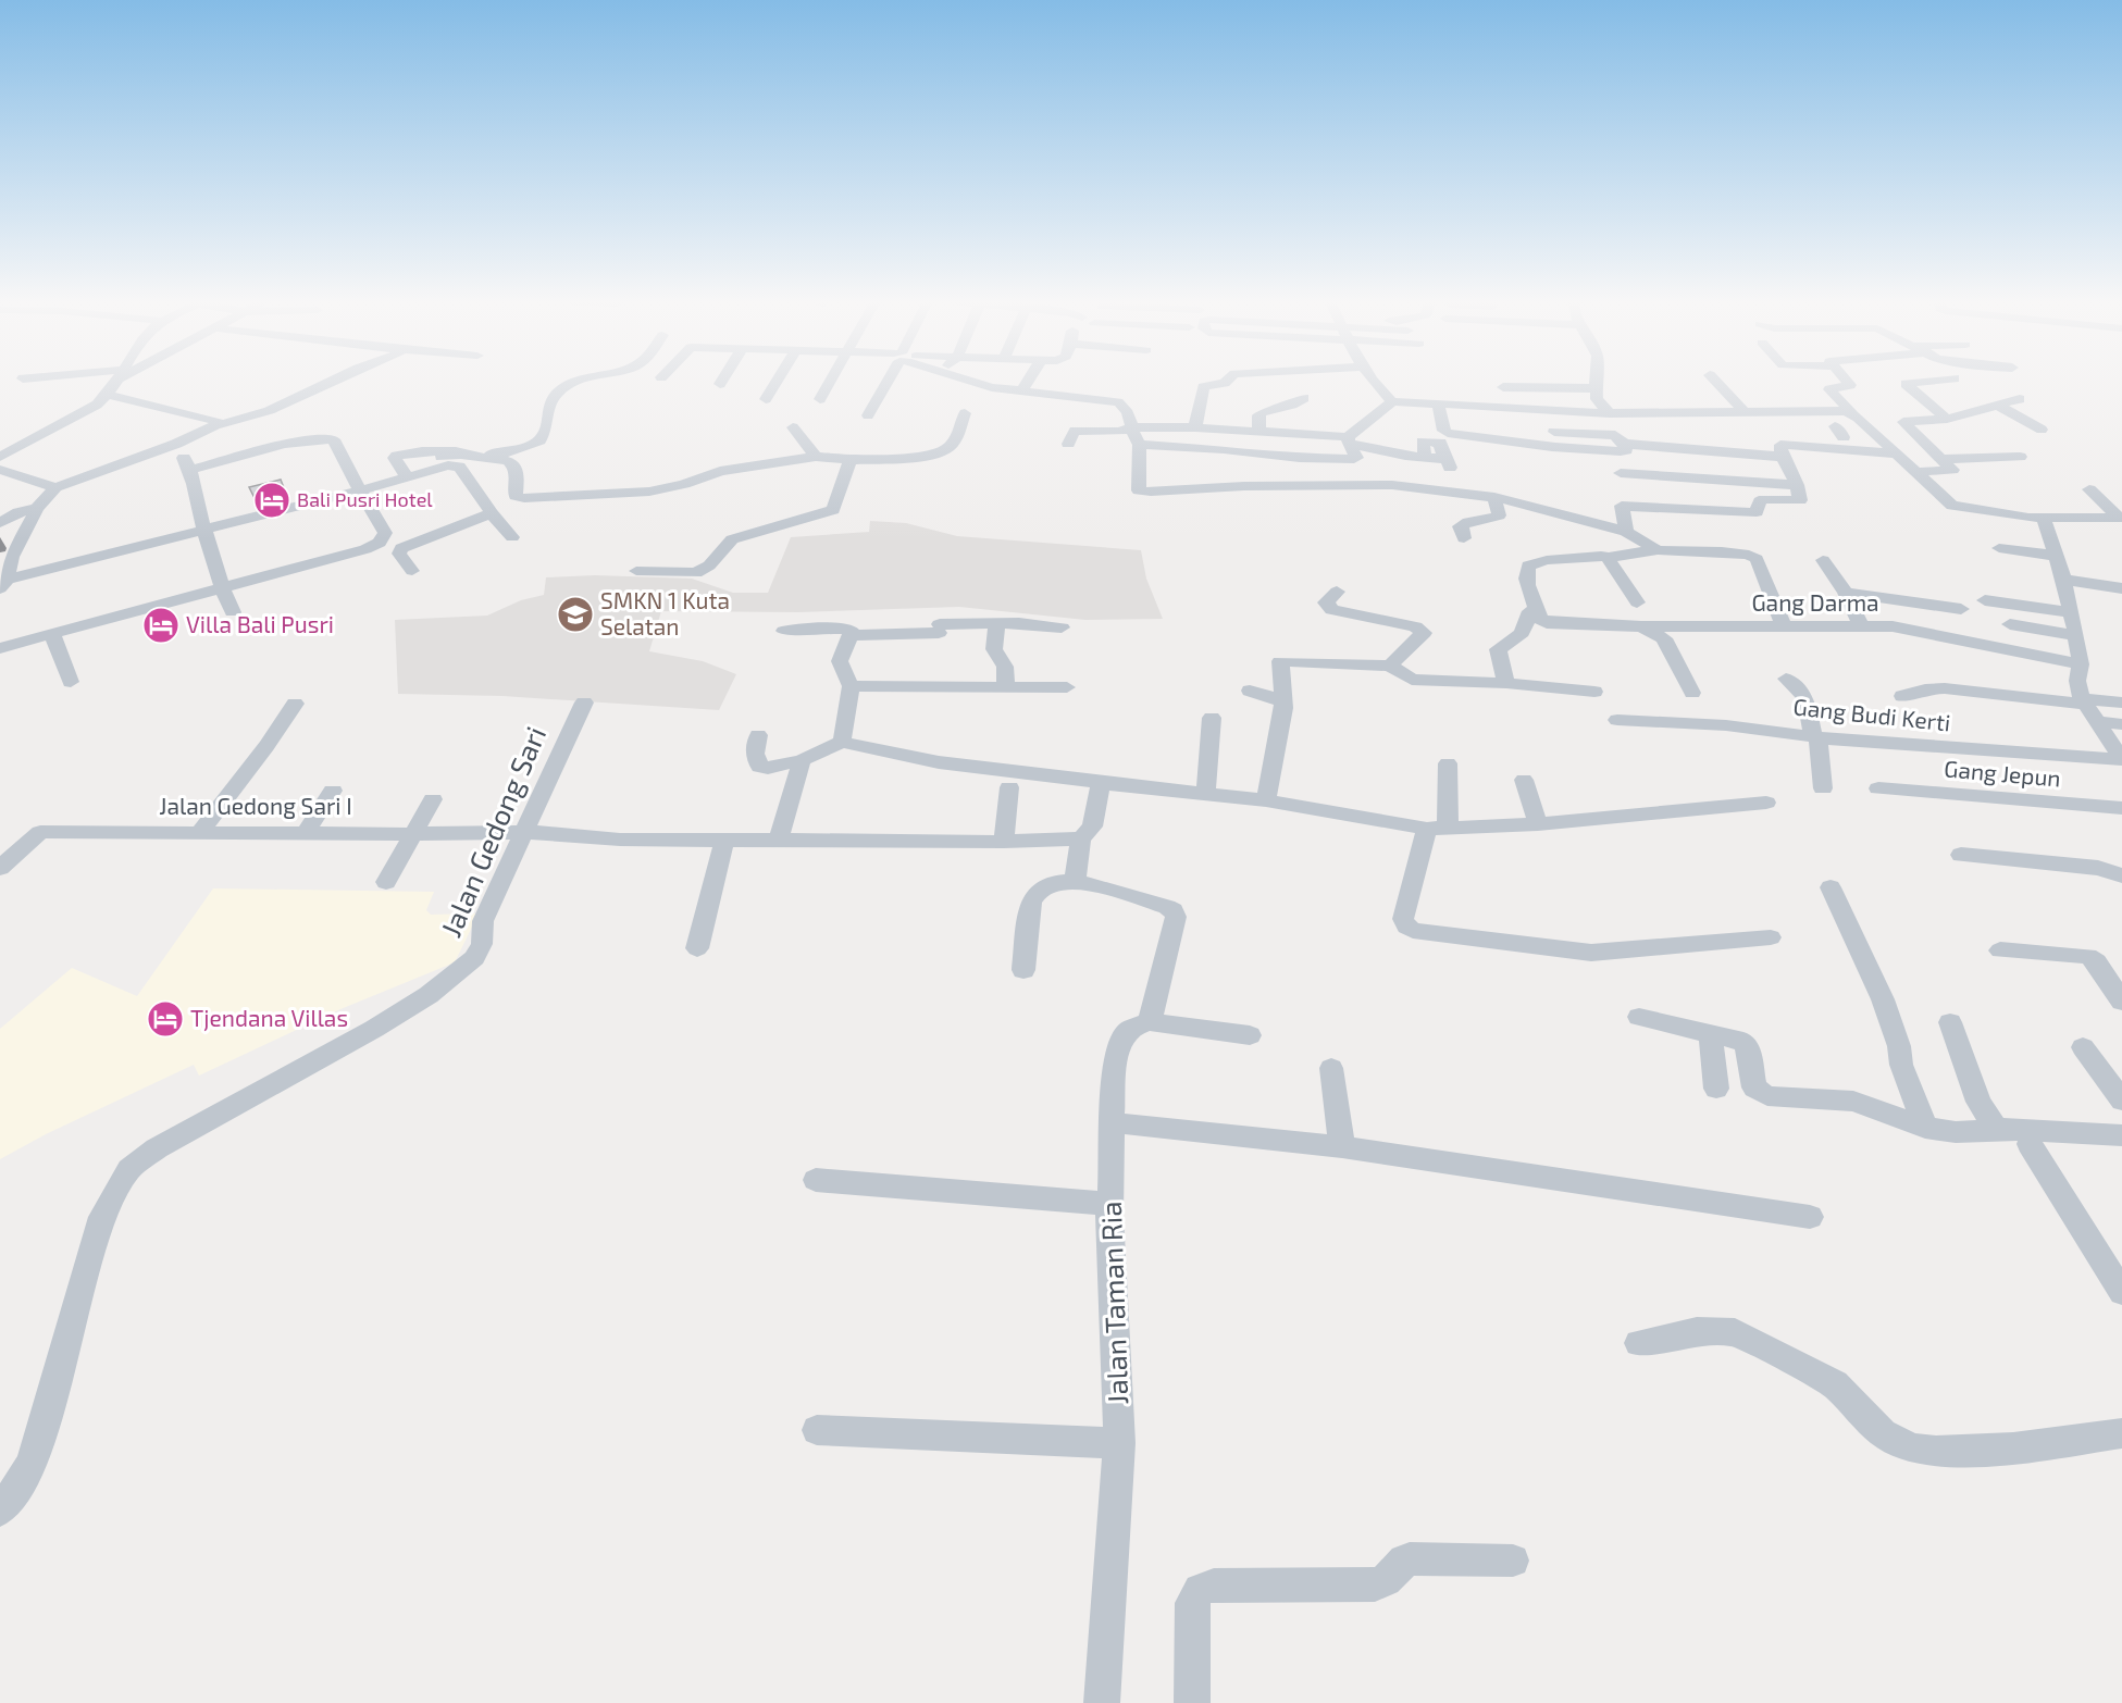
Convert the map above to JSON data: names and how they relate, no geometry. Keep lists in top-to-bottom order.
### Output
{
  "streets": {
    "street": [
      "Gang Darma",
      "Gang Budi Kerti",
      "Gang Jepun",
      "Jalan Gedong Sari I",
      "Jalan Gedong Sari",
      "Jalan Taman Ria"
    ]
  },
  "crossings": [
    ["Jalan Gedong Sari I", "Jalan Gedong Sari"]
  ],
  "places": {
    "hotel": ["Bali Pusri Hotel", "Villa Bali Pusri", "Tjendana Villas"],
    "school or university": ["SMKN 1 Kuta Selatan"]
  }
}
